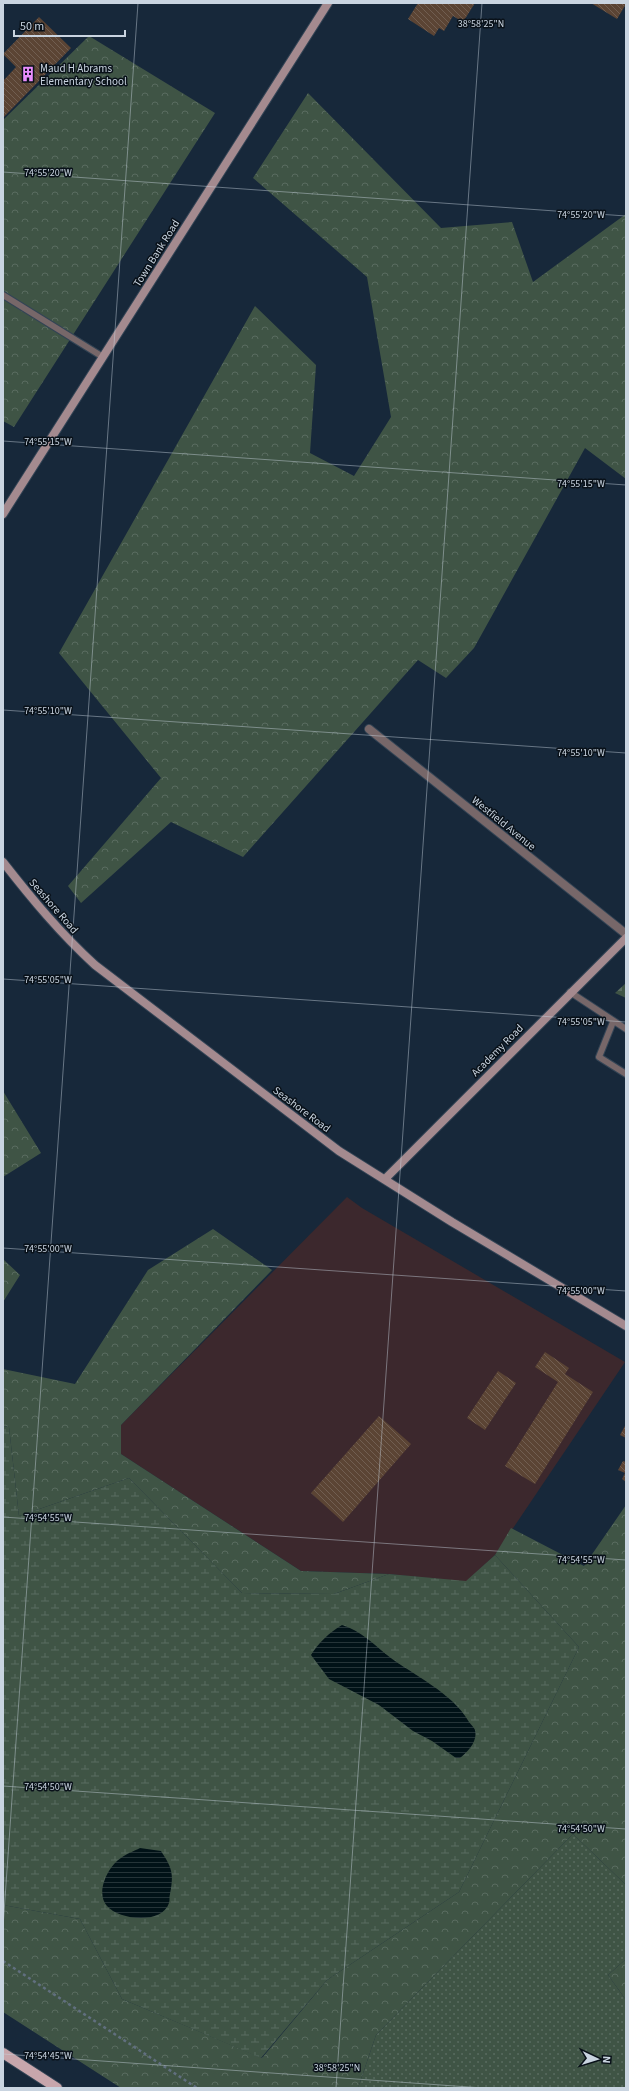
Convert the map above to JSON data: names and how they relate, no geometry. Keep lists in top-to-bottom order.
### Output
{
  "streets": {
    "street": [
      "Town Bank Road",
      "Westfield Avenue",
      "Seashore Road",
      "Academy Road"
    ]
  },
  "crossings": [
    ["Seashore Road", "Academy Road"]
  ],
  "places": {
    "building": ["Maud H Abrams Elementary School"]
  },
  "scale_bar": "50 m",
  "north": "right",
  "coordinates": [
    "38°58'25\"N",
    "74°55'20\"W",
    "74°55'15\"W",
    "74°55'10\"W",
    "74°55'05\"W",
    "74°55'00\"W",
    "74°54'55\"W",
    "74°54'50\"W",
    "74°54'45\"W"
  ]
}
